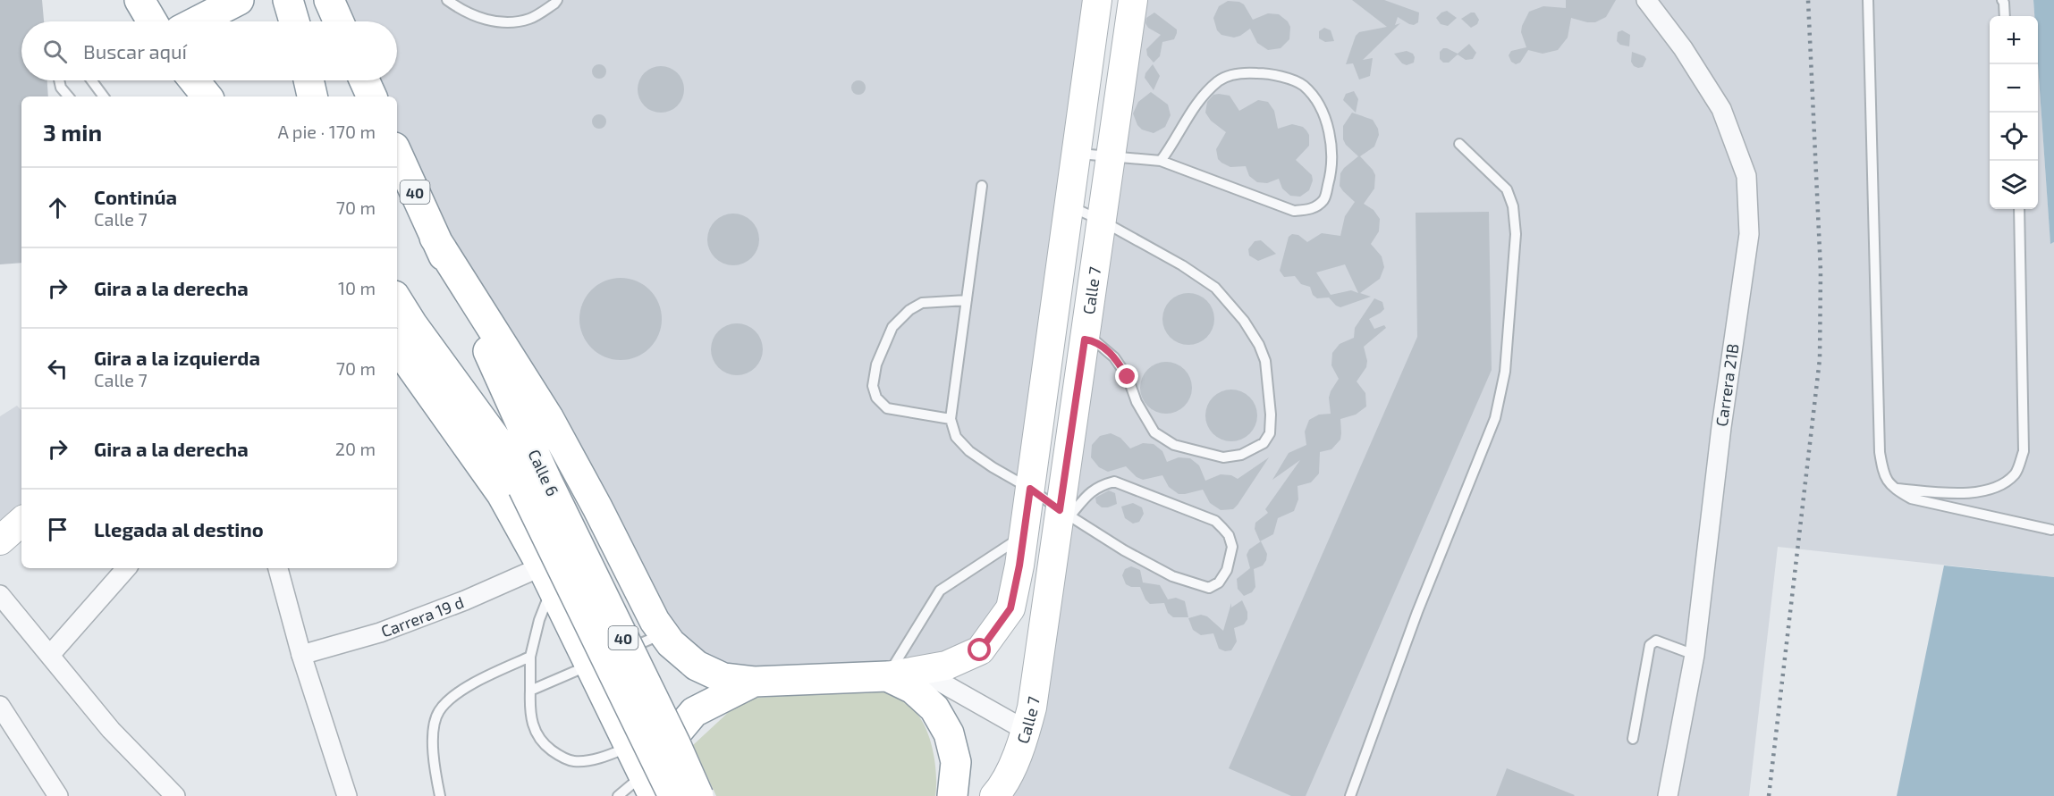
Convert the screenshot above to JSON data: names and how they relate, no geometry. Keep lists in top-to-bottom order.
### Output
{
  "streets": {
    "highway": ["40", "Calle 6"],
    "main road": ["Calle 7"],
    "street": ["Carrera 21B", "Carrera 19 d"]
  },
  "page": {
    "map_buttons": ["+", "−"],
    "search": "Buscar aquí",
    "heading": ["3 min", "A pie · 170 m"],
    "list": [
      ["Continúa", "Calle 7", "70 m"],
      ["Gira a la derecha", "10 m"],
      ["Gira a la izquierda", "Calle 7", "70 m"],
      ["Gira a la derecha", "20 m"],
      "Llegada al destino"
    ]
  }
}
